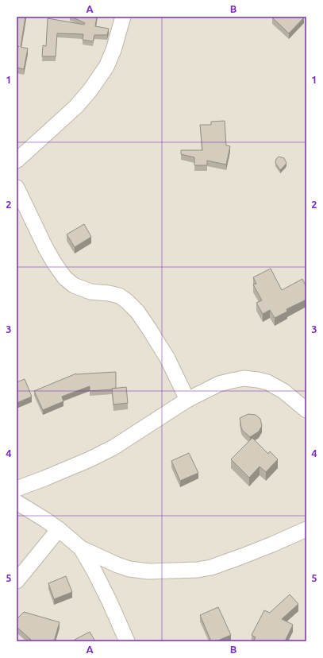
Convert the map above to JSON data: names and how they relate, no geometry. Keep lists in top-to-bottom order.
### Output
{
  "grid": {
    "columns": ["A", "B"],
    "rows": [
      "1",
      "2",
      "3",
      "4",
      "5"
    ]
  }
}
